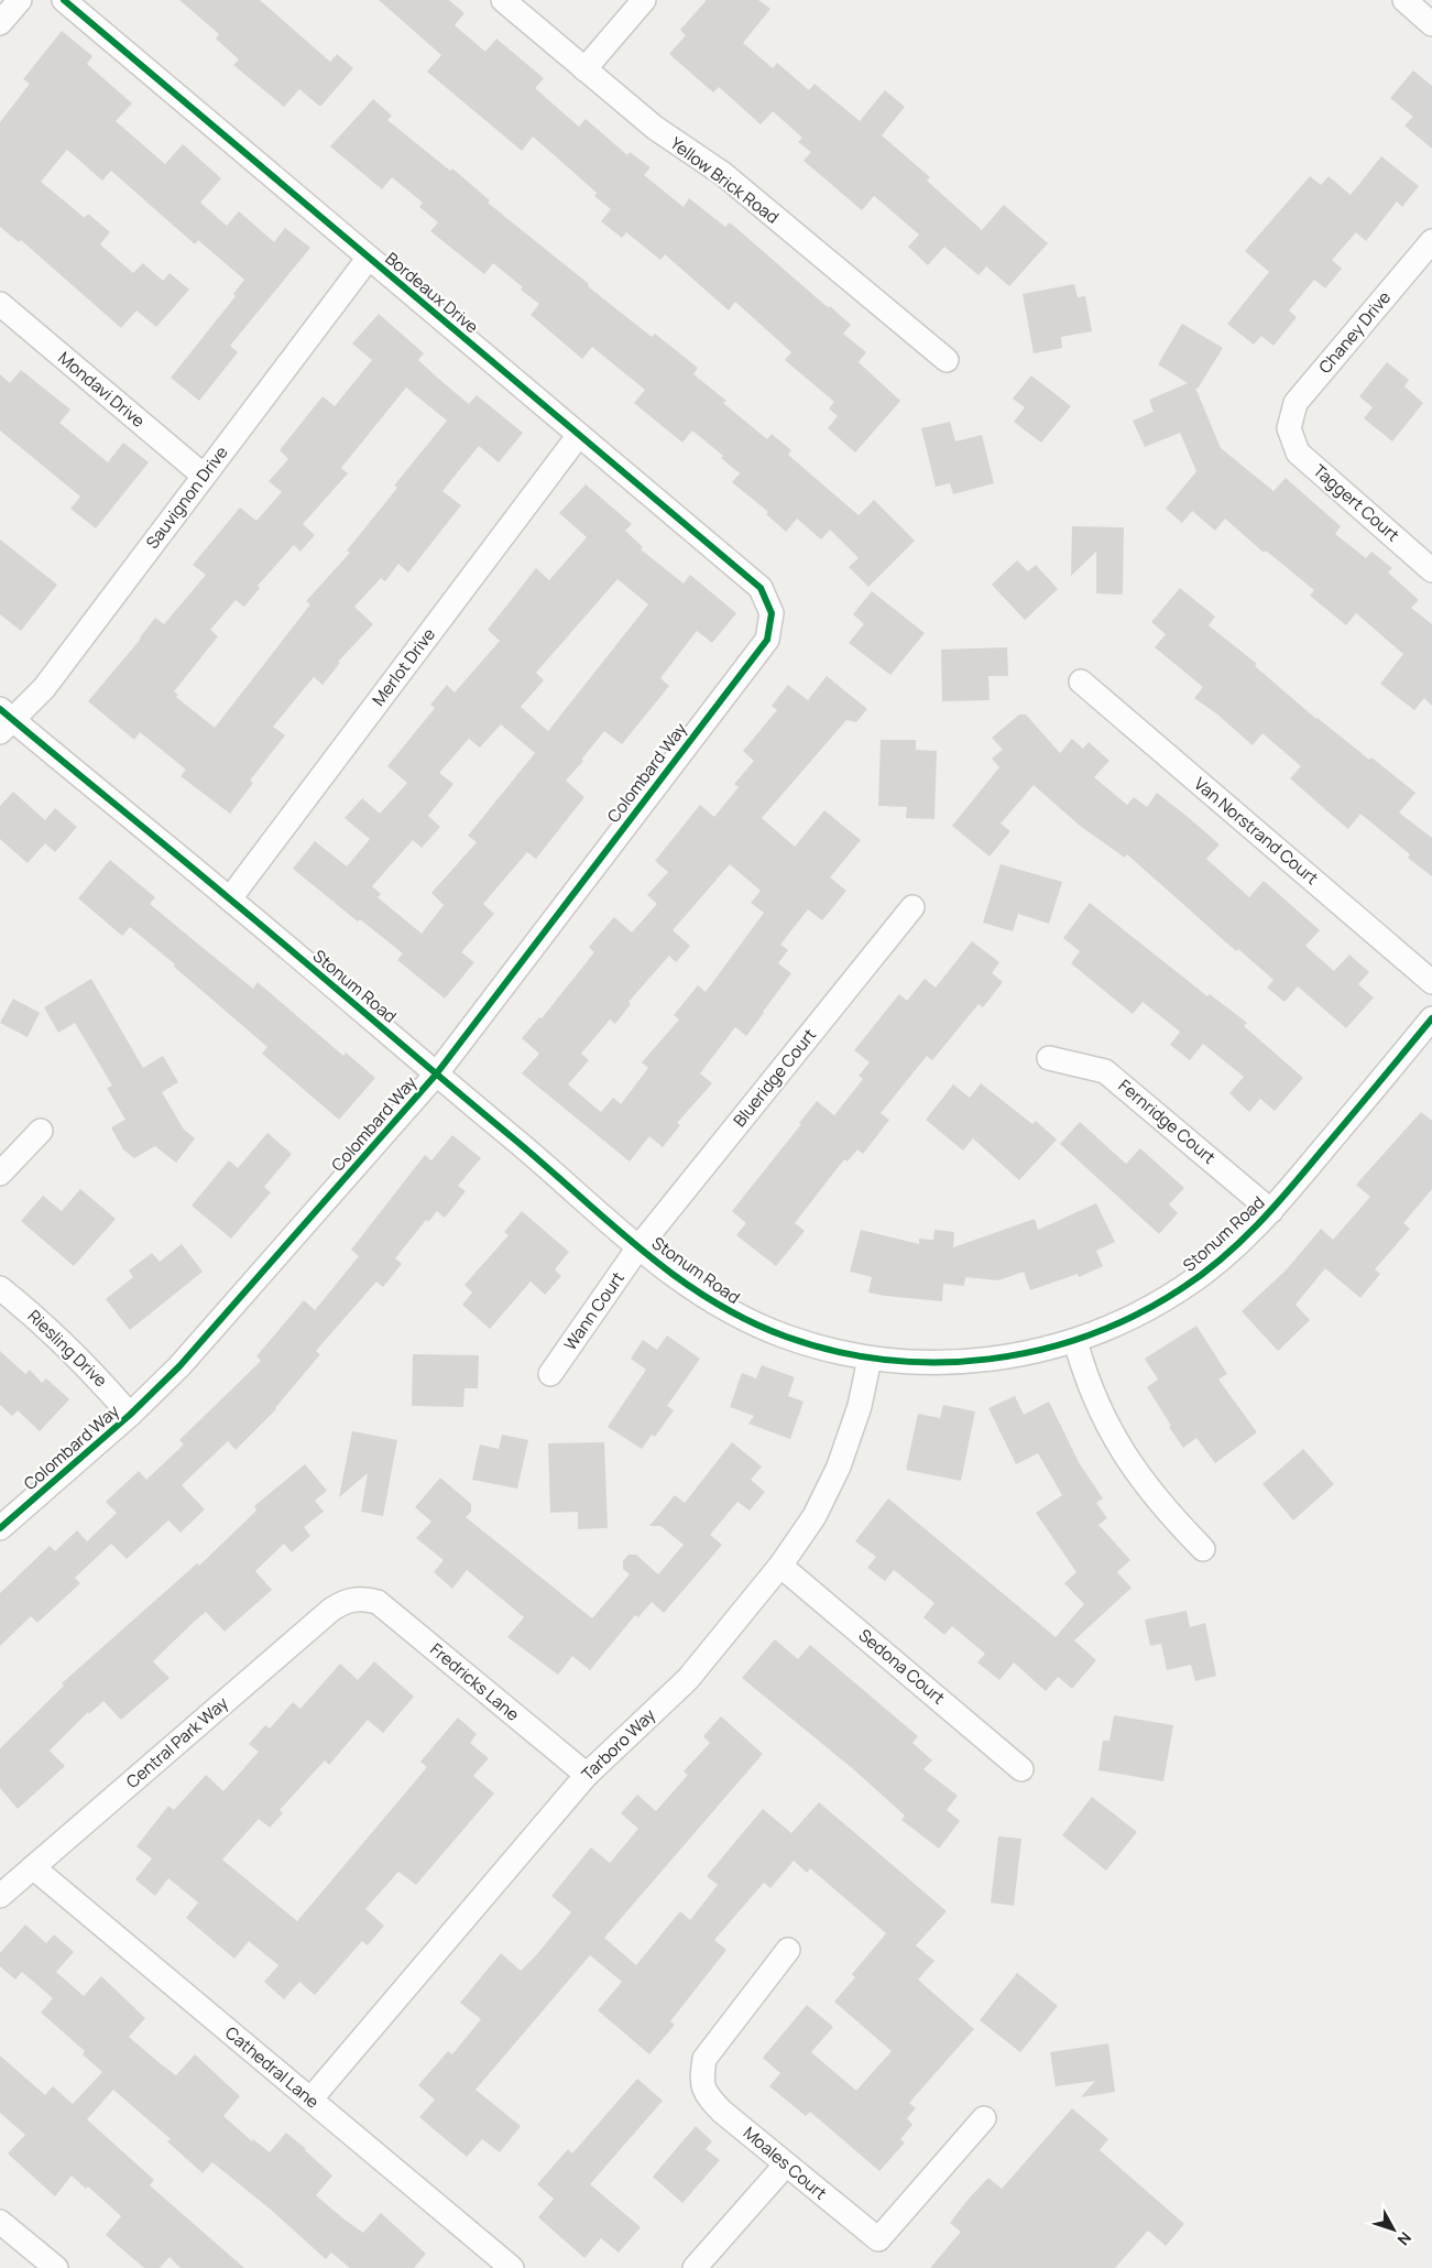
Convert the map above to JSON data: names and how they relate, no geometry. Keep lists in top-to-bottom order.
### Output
{
  "streets": {
    "street": [
      "Yellow Brick Road",
      "Bordeaux Drive",
      "Chaney Drive",
      "Mondavi Drive",
      "Sauvignon Drive",
      "Taggert Court",
      "Merlot Drive",
      "Colombard Way",
      "Van Norstrand Court",
      "Stonum Road",
      "Blueridge Court",
      "Fernridge Court",
      "Wann Court",
      "Riesling Drive",
      "Sedona Court",
      "Fredricks Lane",
      "Central Park Way",
      "Tarboro Way",
      "Cathedral Lane",
      "Moales Court"
    ]
  },
  "crossings": [
    ["Bordeaux Drive", "Sauvignon Drive"],
    ["Bordeaux Drive", "Merlot Drive"],
    ["Bordeaux Drive", "Colombard Way"],
    ["Chaney Drive", "Taggert Court"],
    ["Mondavi Drive", "Sauvignon Drive"],
    ["Sauvignon Drive", "Stonum Road"],
    ["Merlot Drive", "Stonum Road"],
    ["Colombard Way", "Stonum Road"],
    ["Colombard Way", "Riesling Drive"],
    ["Stonum Road", "Blueridge Court"],
    ["Stonum Road", "Fernridge Court"],
    ["Stonum Road", "Wann Court"],
    ["Stonum Road", "Tarboro Way"],
    ["Blueridge Court", "Wann Court"],
    ["Sedona Court", "Tarboro Way"],
    ["Fredricks Lane", "Central Park Way"],
    ["Fredricks Lane", "Tarboro Way"],
    ["Central Park Way", "Cathedral Lane"],
    ["Tarboro Way", "Cathedral Lane"]
  ],
  "north": "bottom right"
}
